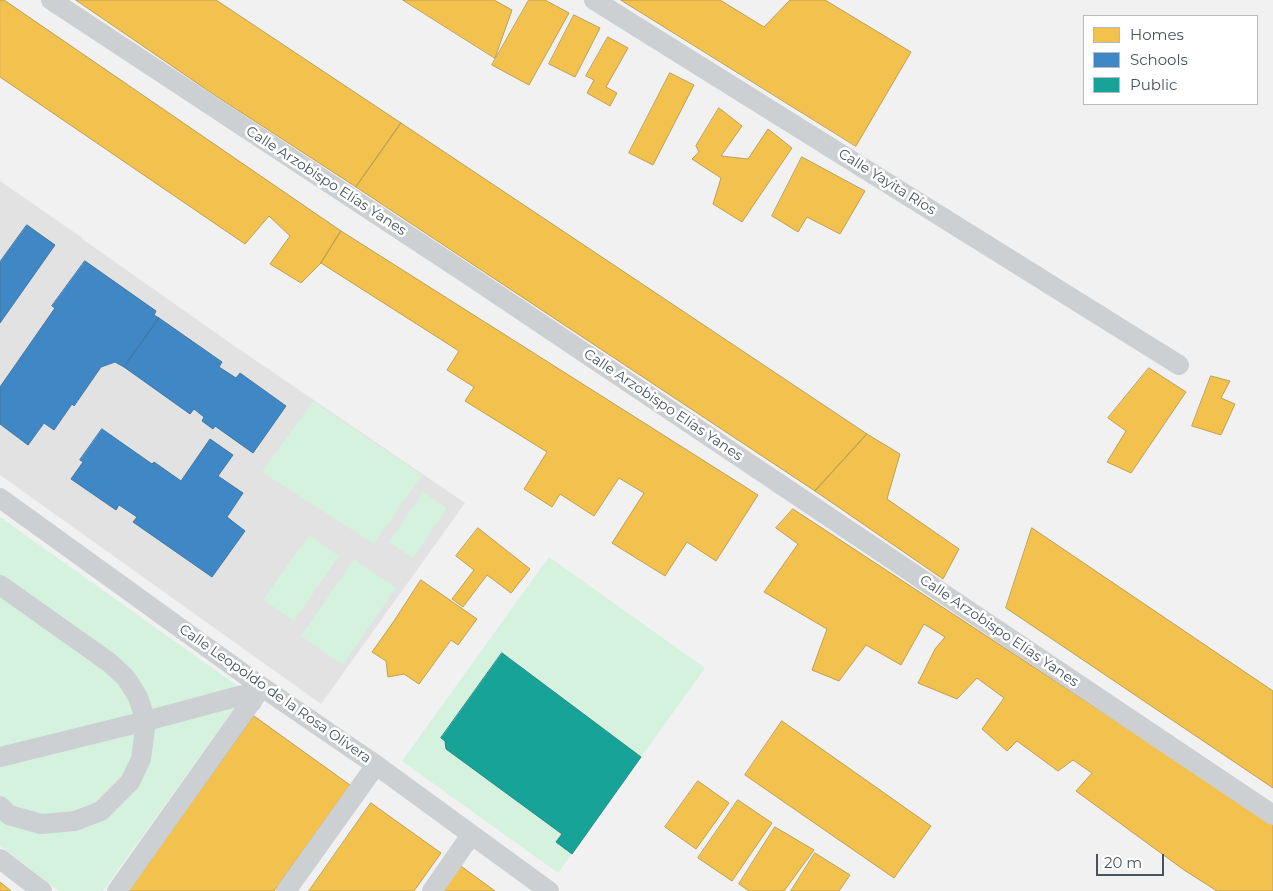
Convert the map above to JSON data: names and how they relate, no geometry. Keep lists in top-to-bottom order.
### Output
{
  "streets": {
    "street": ["Calle Arzobispo Elías Yanes", "Calle Yayita Ríos", "Calle Leopoldo de la Rosa Olivera"]
  },
  "legend": ["Homes", "Schools", "Public"],
  "scale_bar": "20 m"
}
